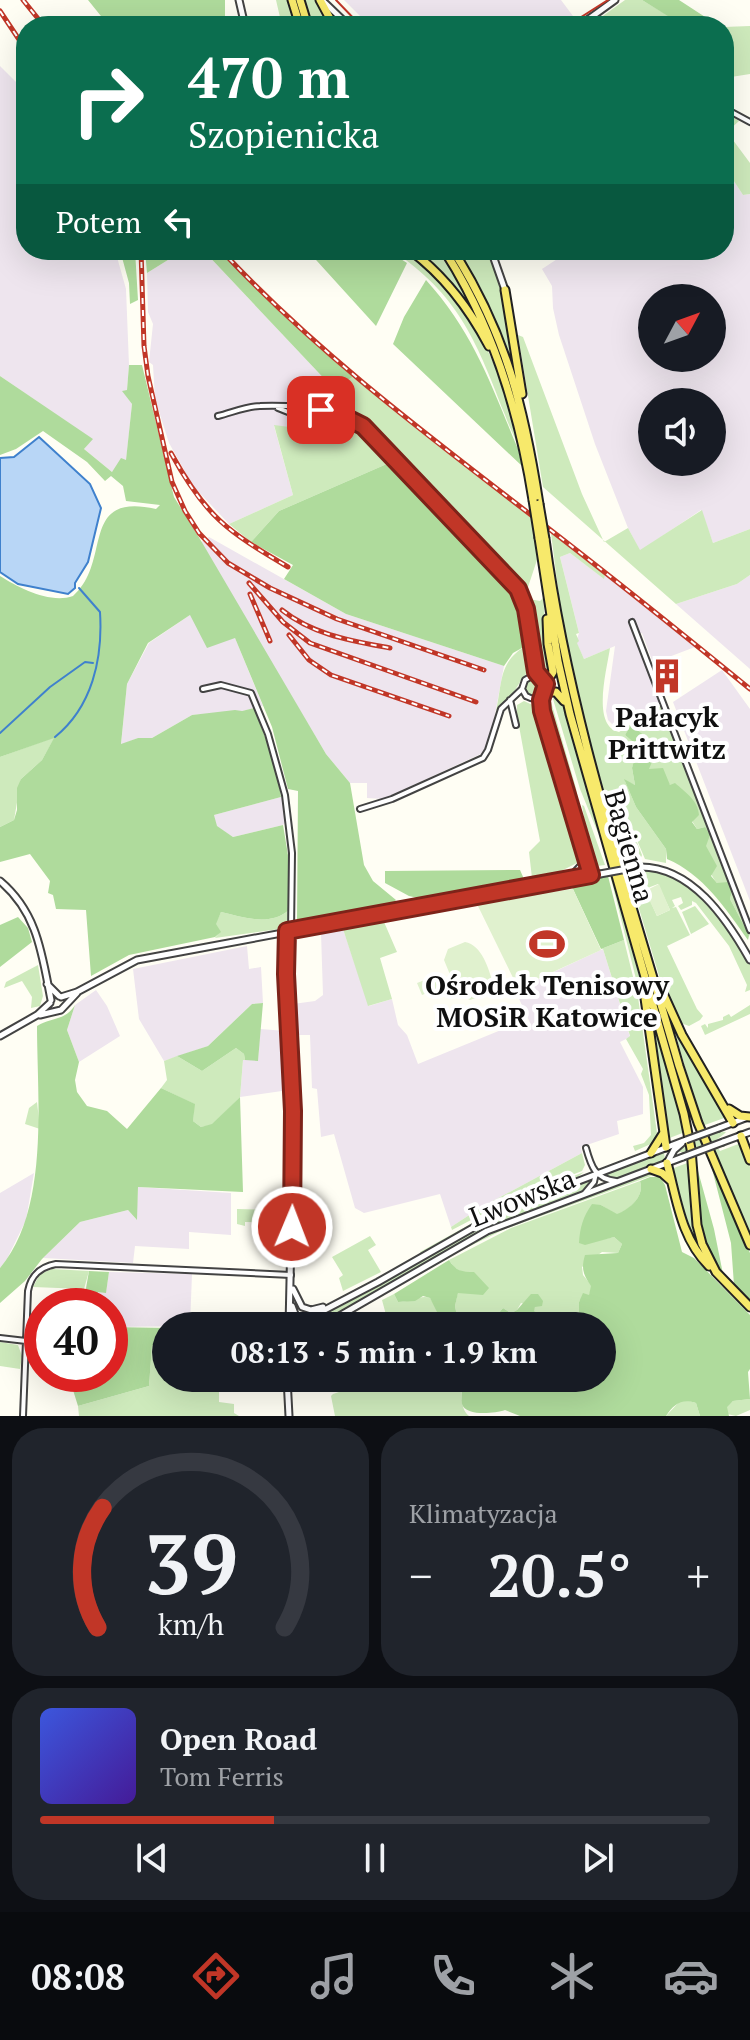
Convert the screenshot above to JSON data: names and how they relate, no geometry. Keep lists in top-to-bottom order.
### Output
{
  "streets": {
    "main road": ["Bagienna"],
    "street": ["Lwowska"]
  },
  "places": {
    "building": ["Pałacyk Prittwitz"],
    "sports": ["Ośrodek Tenisowy MOSiR Katowice"]
  },
  "north": "top right",
  "page": {
    "turn": ["470 m", "Szopienicka"],
    "then": "Potem",
    "limit": "40",
    "trip": "08:13 · 5 min · 1.9 km",
    "tile": "Klimatyzacja",
    "heat": ["−", "20.5°", "+"],
    "song": ["Open Road", "Tom Ferris"],
    "tabs": "08:08",
    "gauge": ["39", "km/h"]
  }
}
